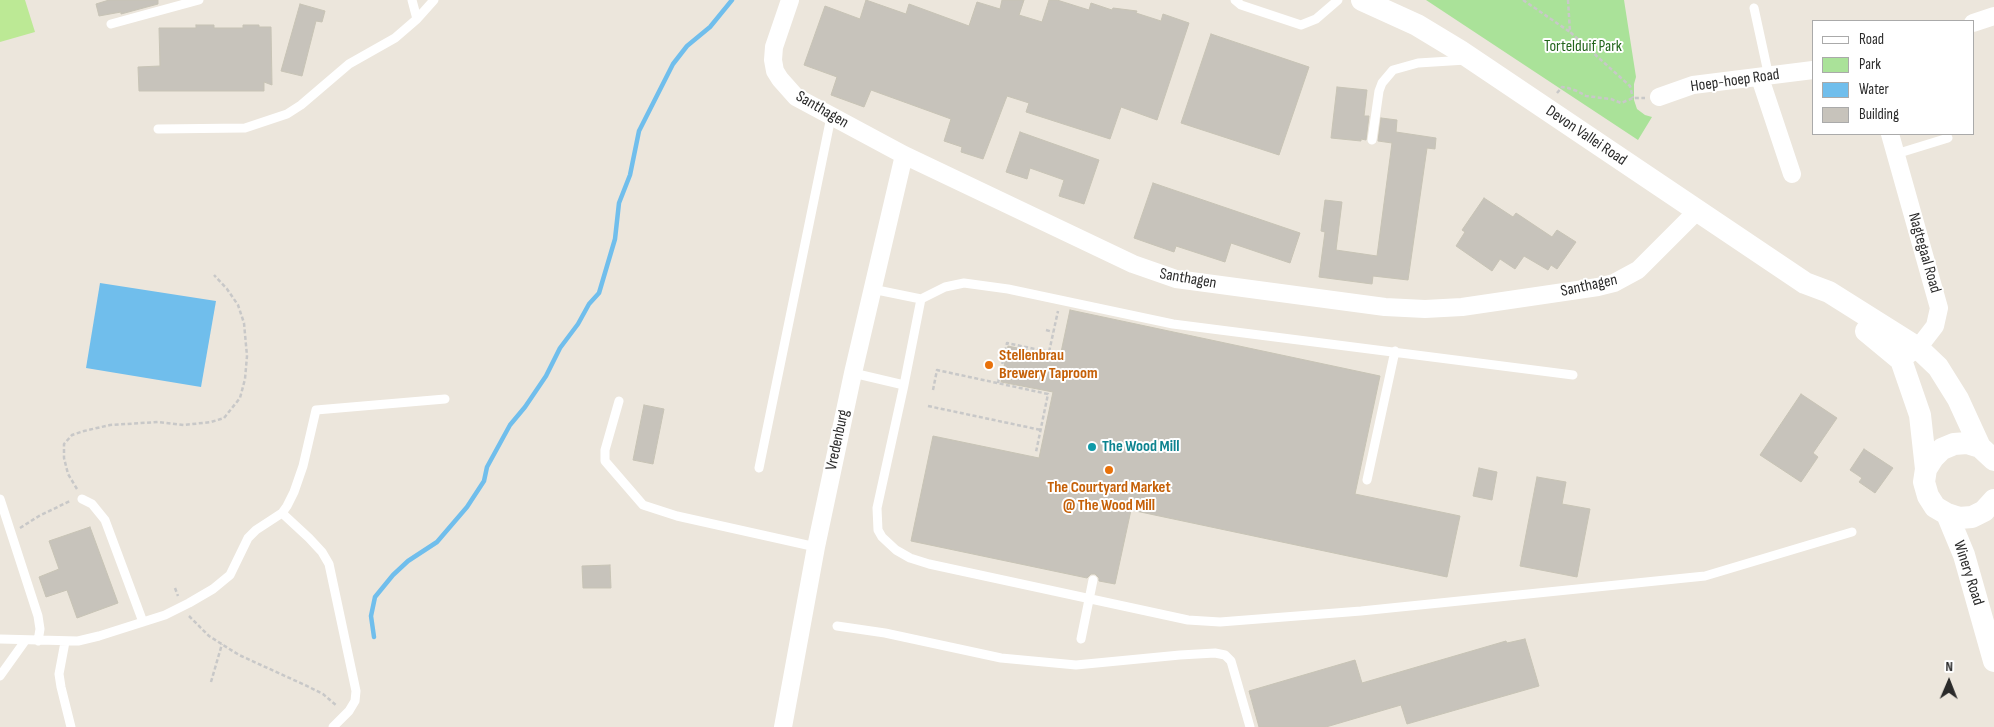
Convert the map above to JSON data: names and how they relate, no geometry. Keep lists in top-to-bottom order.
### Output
{
  "streets": {
    "street": [
      "Hoep-hoep Road",
      "Santhagen",
      "Devon Vallei Road",
      "Nagtegaal Road",
      "Vredenburg",
      "Winery Road"
    ]
  },
  "crossings": [
    ["Santhagen", "Devon Vallei Road"],
    ["Santhagen", "Vredenburg"],
    ["Devon Vallei Road", "Nagtegaal Road"]
  ],
  "parks": ["Tortelduif Park"],
  "places": ["Stellenbrau Brewery Taproom", "The Wood Mill", "The Courtyard Market @ The Wood Mill"],
  "legend": [
    "Road",
    "Park",
    "Water",
    "Building"
  ],
  "north": "top"
}
